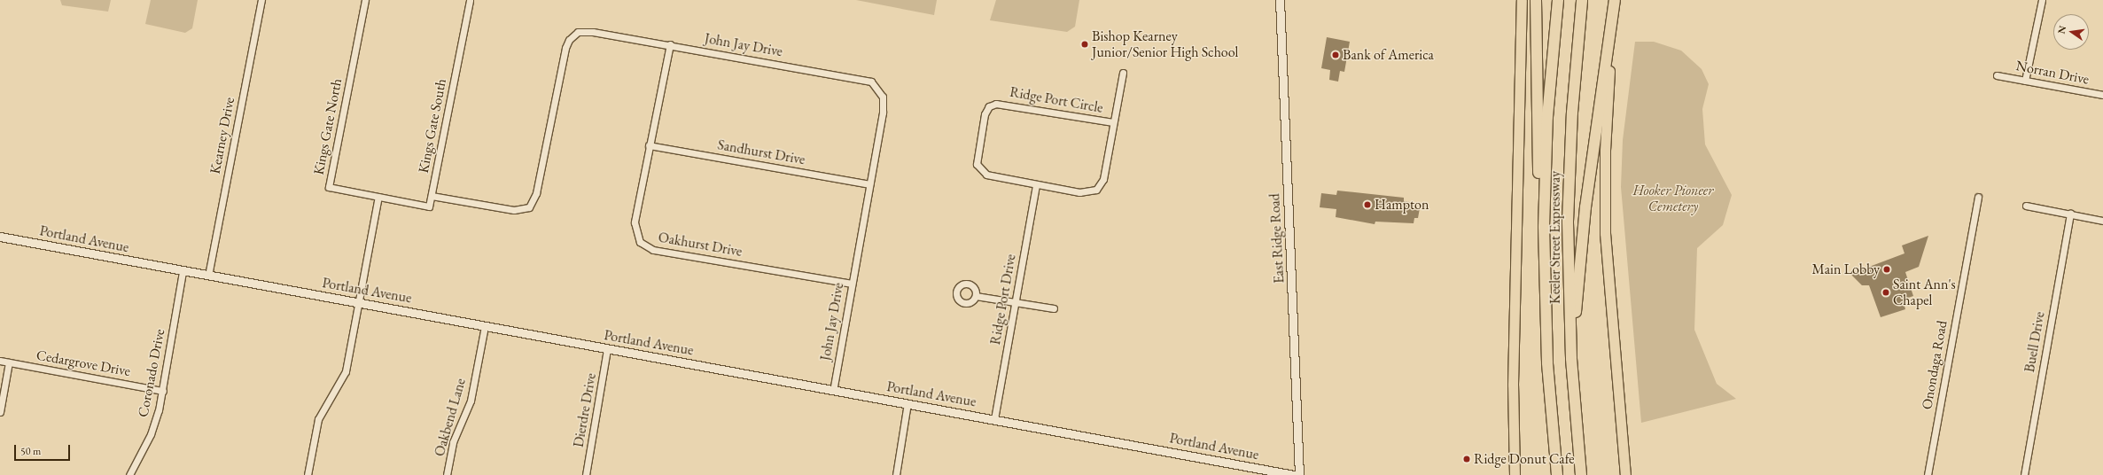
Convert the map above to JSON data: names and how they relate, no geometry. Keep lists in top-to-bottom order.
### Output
{
  "streets": {
    "highway": ["Keeler Street Expressway"],
    "main road": ["East Ridge Road", "Portland Avenue"],
    "street": [
      "John Jay Drive",
      "Norran Drive",
      "Ridge Port Circle",
      "Kings Gate South",
      "Kings Gate North",
      "Kearney Drive",
      "Sandhurst Drive",
      "Oakhurst Drive",
      "Ridge Port Drive",
      "Buell Drive",
      "Cedargrove Drive",
      "Onondaga Road",
      "Coronado Drive",
      "Dierdre Drive",
      "Oakbend Lane"
    ]
  },
  "crossings": [
    ["John Jay Drive", "Kings Gate South"],
    ["John Jay Drive", "Sandhurst Drive"],
    ["John Jay Drive", "Portland Avenue"],
    ["John Jay Drive", "Oakhurst Drive"],
    ["Ridge Port Circle", "Ridge Port Drive"],
    ["Kings Gate South", "Kings Gate North"],
    ["Kearney Drive", "Portland Avenue"],
    ["Sandhurst Drive", "Oakhurst Drive"],
    ["Portland Avenue", "Ridge Port Drive"],
    ["Portland Avenue", "Coronado Drive"],
    ["Portland Avenue", "Dierdre Drive"],
    ["Portland Avenue", "Oakbend Lane"],
    ["Cedargrove Drive", "Coronado Drive"]
  ],
  "parks": ["Hooker Pioneer Cemetery"],
  "places": [
    "Bishop Kearney Junior/Senior High School",
    "Bank of America",
    "Hampton",
    "Main Lobby",
    "Saint Ann's Chapel",
    "Ridge Donut Cafe"
  ],
  "scale_bar": "50 m",
  "north": "left"
}
